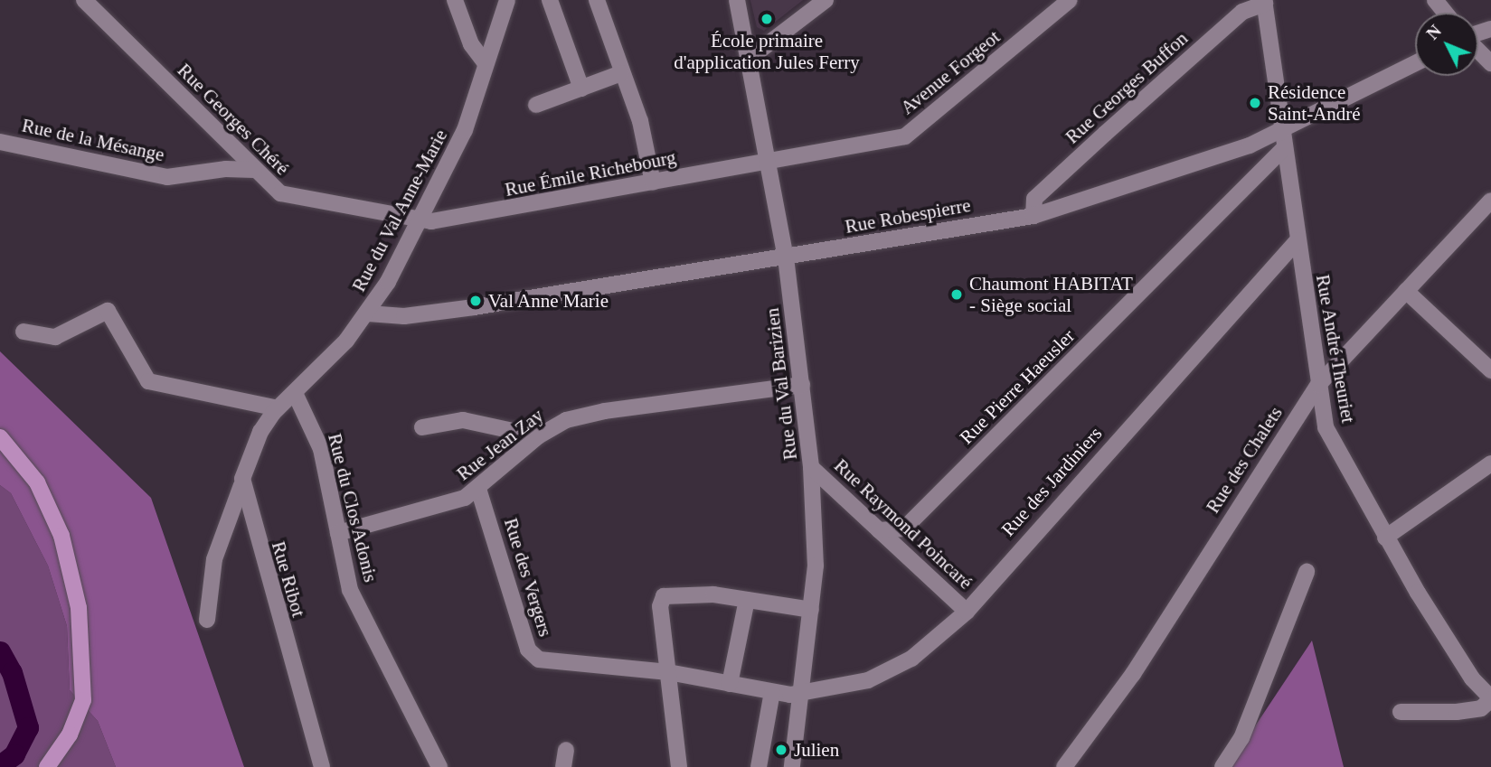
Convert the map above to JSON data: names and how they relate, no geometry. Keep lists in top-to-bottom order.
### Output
{
  "streets": {
    "street": [
      "Avenue Forgeot",
      "Rue Georges Buffon",
      "Rue Georges Chéré",
      "Rue de la Mésange",
      "Rue Émile Richebourg",
      "Rue du Val Anne-Marie",
      "Rue Robespierre",
      "Rue André Theuriet",
      "Rue du Val Barizien",
      "Rue Pierre Haeusler",
      "Rue Jean Zay",
      "Rue des Chalets",
      "Rue des Jardiniers",
      "Rue du Clos Adonis",
      "Rue Raymond Poincaré",
      "Rue des Vergers",
      "Rue Ribot"
    ]
  },
  "crossings": [
    ["Avenue Forgeot", "Rue Émile Richebourg"],
    ["Avenue Forgeot", "Rue du Val Barizien"],
    ["Rue Georges Buffon", "Rue Robespierre"],
    ["Rue Georges Buffon", "Rue André Theuriet"],
    ["Rue Georges Chéré", "Rue de la Mésange"],
    ["Rue Georges Chéré", "Rue Émile Richebourg"],
    ["Rue Georges Chéré", "Rue du Val Anne-Marie"],
    ["Rue Émile Richebourg", "Rue du Val Anne-Marie"],
    ["Rue Émile Richebourg", "Rue du Val Barizien"],
    ["Rue du Val Anne-Marie", "Rue Robespierre"],
    ["Rue du Val Anne-Marie", "Rue du Clos Adonis"],
    ["Rue Robespierre", "Rue André Theuriet"],
    ["Rue Robespierre", "Rue du Val Barizien"],
    ["Rue Robespierre", "Rue Pierre Haeusler"],
    ["Rue André Theuriet", "Rue Pierre Haeusler"],
    ["Rue André Theuriet", "Rue des Chalets"],
    ["Rue André Theuriet", "Rue des Jardiniers"],
    ["Rue du Val Barizien", "Rue Jean Zay"],
    ["Rue du Val Barizien", "Rue des Jardiniers"],
    ["Rue du Val Barizien", "Rue Raymond Poincaré"],
    ["Rue du Val Barizien", "Rue des Vergers"],
    ["Rue Pierre Haeusler", "Rue Raymond Poincaré"],
    ["Rue Jean Zay", "Rue du Clos Adonis"],
    ["Rue Jean Zay", "Rue des Vergers"],
    ["Rue des Jardiniers", "Rue Raymond Poincaré"],
    ["Rue des Jardiniers", "Rue des Vergers"]
  ],
  "places": [
    "École primaire d'application Jules Ferry",
    "Résidence Saint-André",
    "Chaumont HABITAT - Siège social",
    "Val Anne Marie",
    "Julien"
  ],
  "north": "top left"
}
